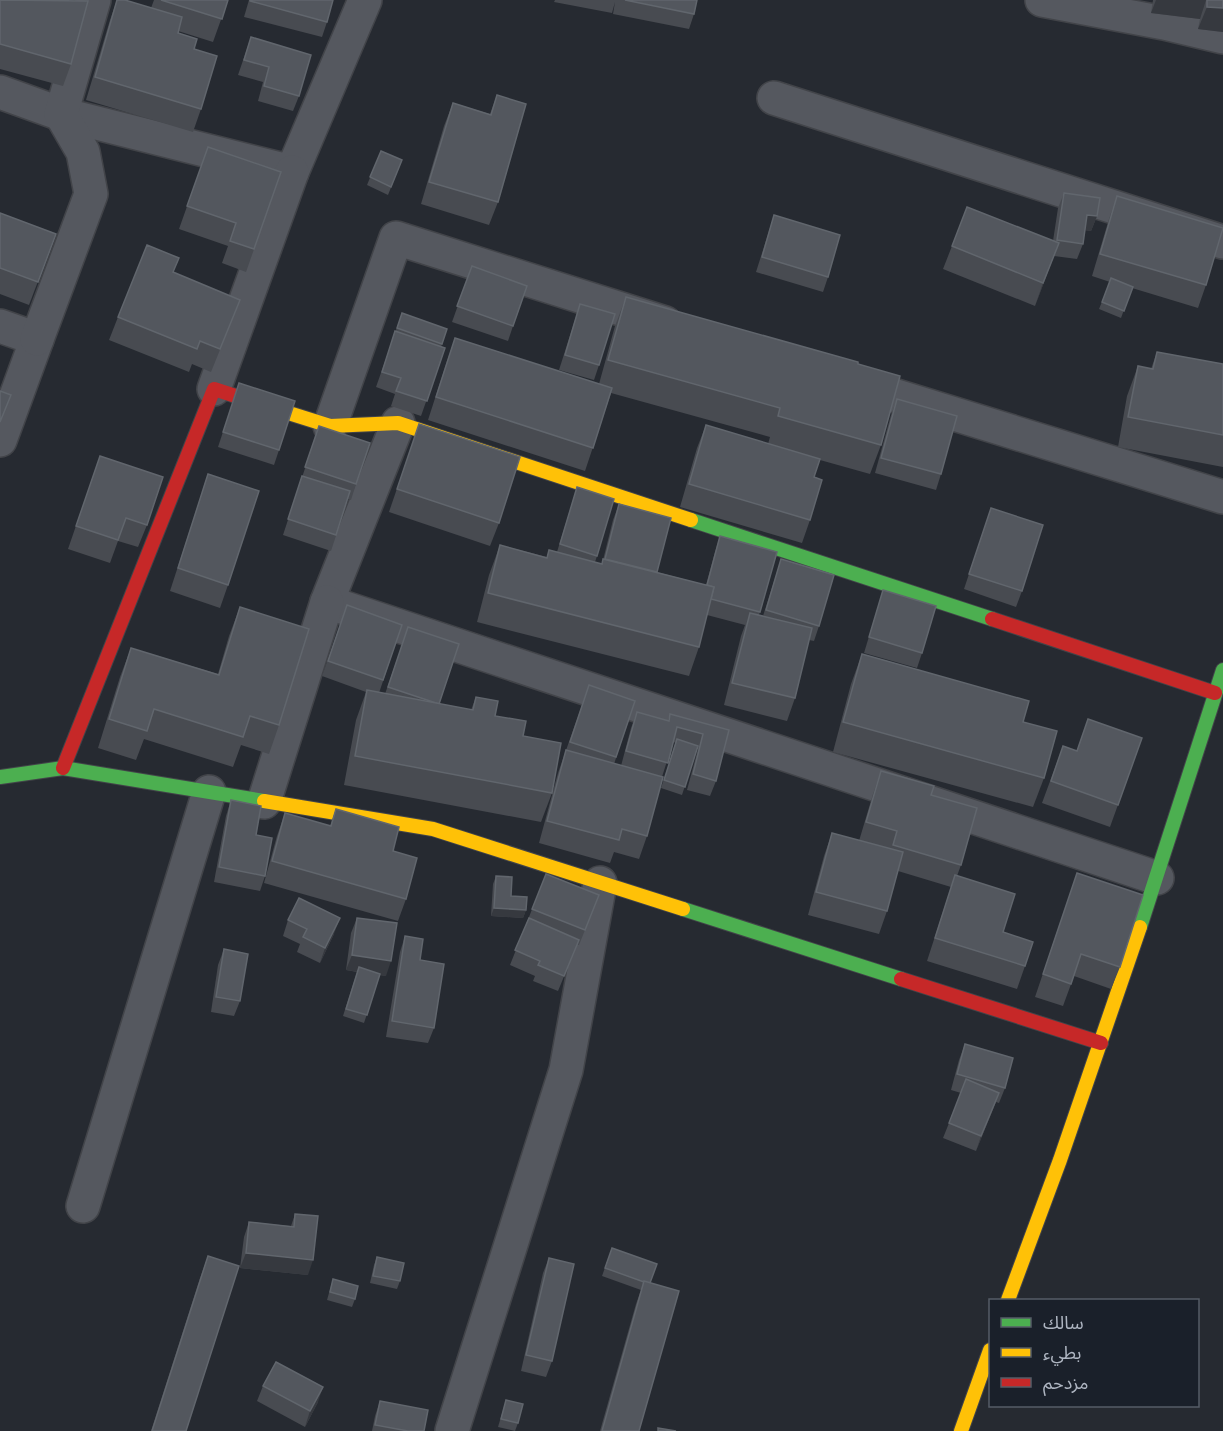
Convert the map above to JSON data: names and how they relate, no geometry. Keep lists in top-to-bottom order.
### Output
{
  "legend": ["سالك", "بطيء", "مزدحم"]
}
